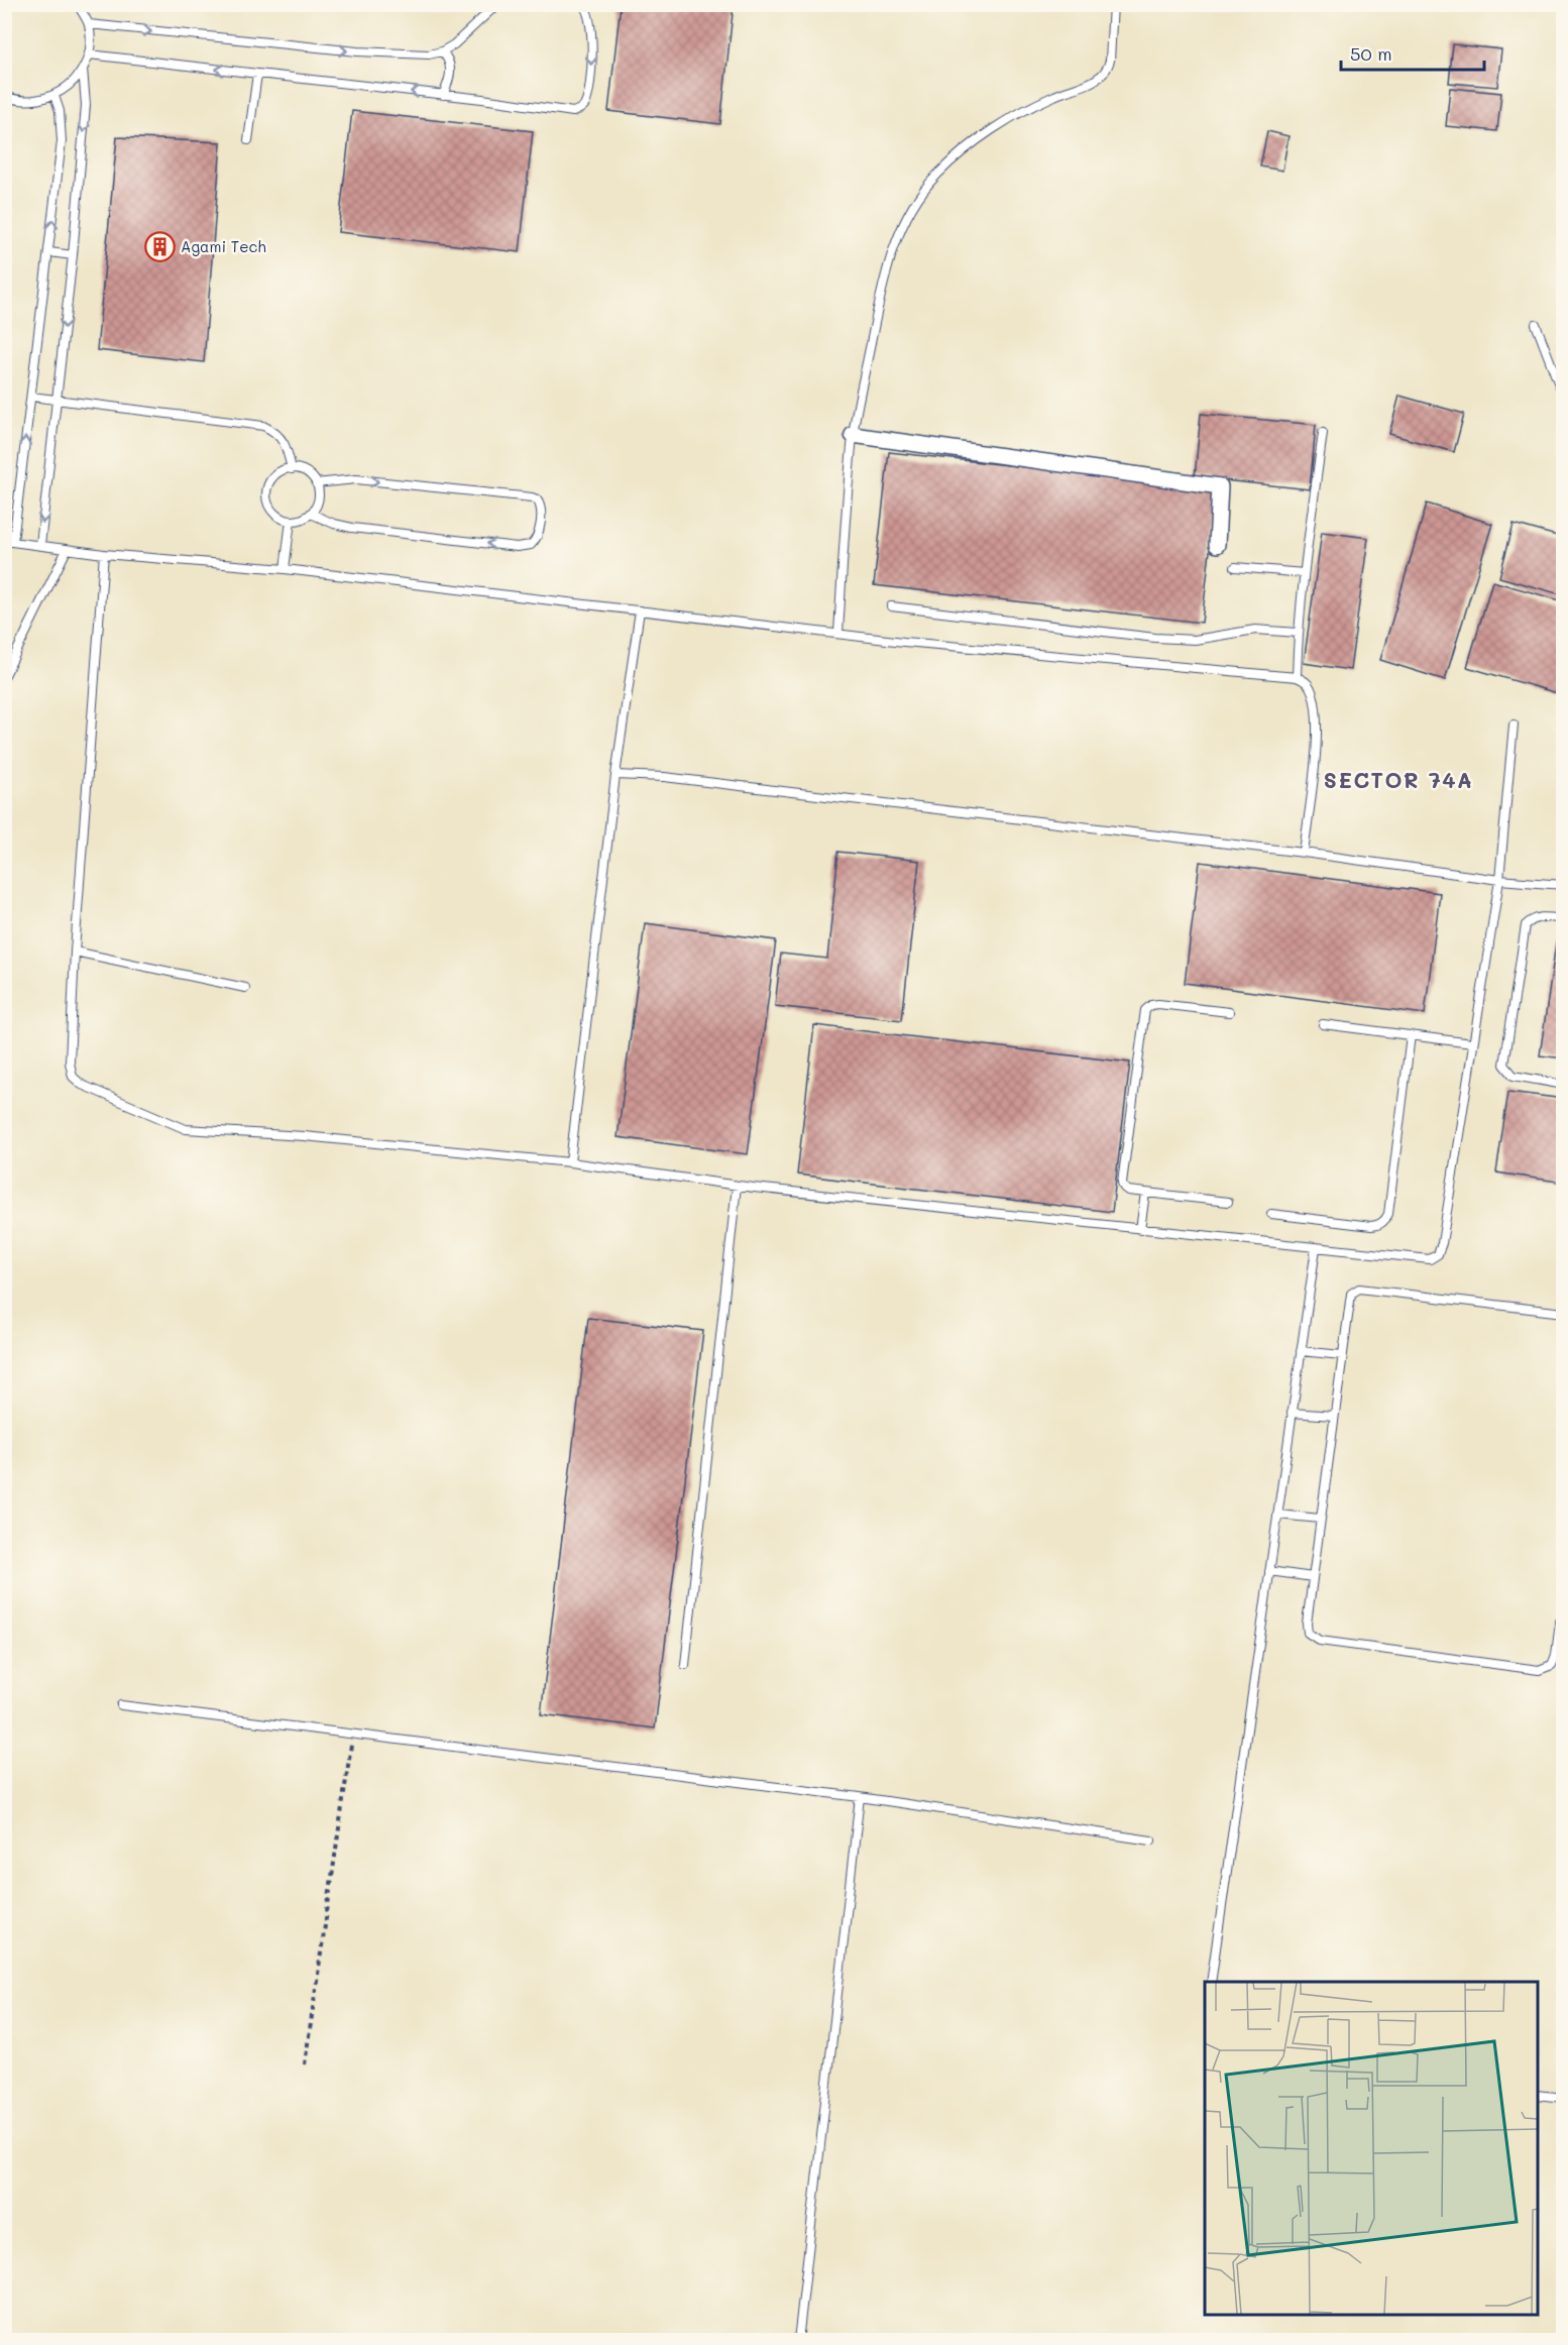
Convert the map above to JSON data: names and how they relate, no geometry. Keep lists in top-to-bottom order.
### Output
{
  "districts": ["SECTOR 74A"],
  "places": {
    "building": ["Agami Tech"]
  },
  "scale_bar": "50 m"
}
